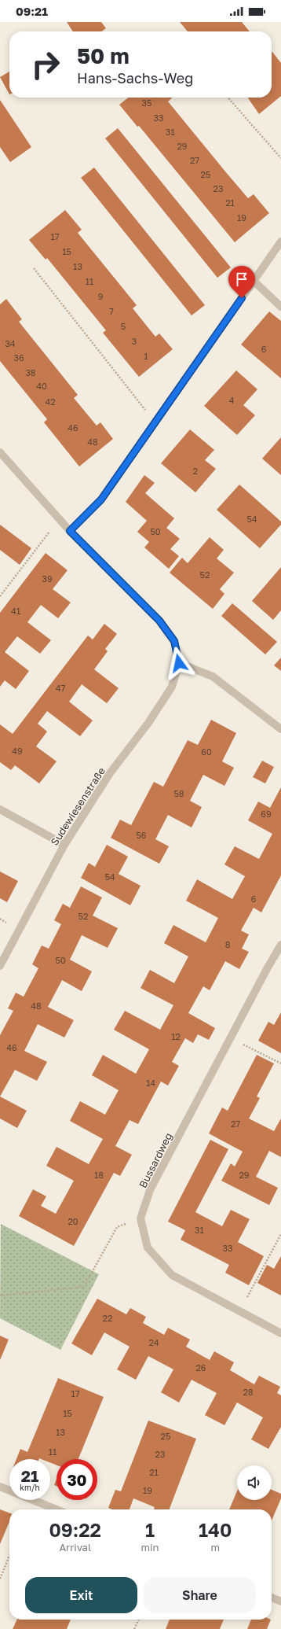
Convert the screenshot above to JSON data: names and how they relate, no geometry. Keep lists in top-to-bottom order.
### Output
{
  "streets": {
    "street": ["Sudewiesenstraße", "Bussardweg"]
  },
  "house_numbers": [
    "35",
    "33",
    "31",
    "29",
    "27",
    "25",
    "23",
    "21",
    "19",
    "17",
    "15",
    "13",
    "11",
    "9",
    "7",
    "5",
    "3",
    "34",
    "6",
    "1",
    "36",
    "38",
    "40",
    "4",
    "42",
    "46",
    "48",
    "2",
    "54",
    "50",
    "52",
    "39",
    "41",
    "47",
    "49",
    "60",
    "58",
    "69",
    "56",
    "54",
    "6",
    "52",
    "8",
    "50",
    "48",
    "12",
    "46",
    "14",
    "27",
    "18",
    "29",
    "20",
    "31",
    "33",
    "22",
    "24",
    "26",
    "28",
    "17",
    "15",
    "13",
    "25",
    "11",
    "23",
    "21",
    "19"
  ],
  "page": {
    "status": "09:21",
    "turn": ["50 m", "Hans-Sachs-Weg"],
    "speed": "21 km/h",
    "limit": "30",
    "eta": [
      "09:22",
      "Arrival",
      "1",
      "min",
      "140",
      "m"
    ],
    "buttons": ["Exit", "Share"]
  }
}
